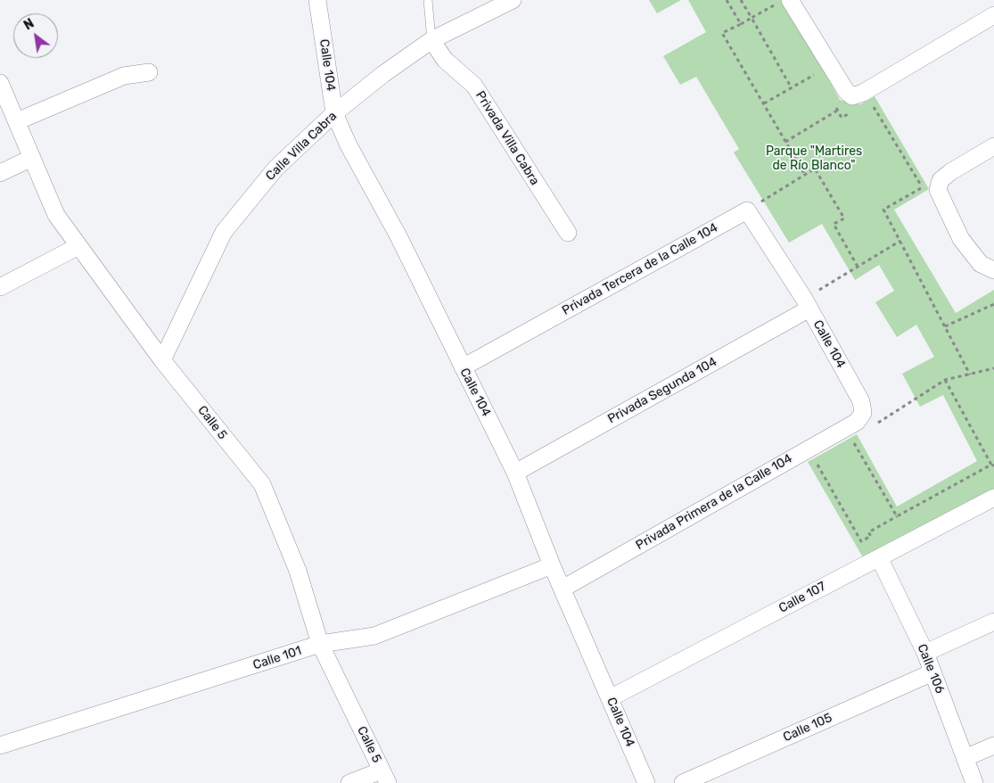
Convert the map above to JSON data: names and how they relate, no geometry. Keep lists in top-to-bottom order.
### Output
{
  "streets": {
    "street": [
      "Calle 104",
      "Privada Villa Cabra",
      "Calle Villa Cabra",
      "Privada Tercera de la Calle 104",
      "Privada Segunda 104",
      "Calle 5",
      "Privada Primera de la Calle 104",
      "Calle 107",
      "Calle 101",
      "Calle 106",
      "Calle 105"
    ]
  },
  "crossings": [
    ["Calle 104", "Calle Villa Cabra"],
    ["Calle 104", "Privada Tercera de la Calle 104"],
    ["Calle 104", "Privada Segunda 104"],
    ["Calle 104", "Privada Primera de la Calle 104"],
    ["Calle 104", "Calle 107"],
    ["Calle 104", "Calle 101"],
    ["Privada Villa Cabra", "Calle Villa Cabra"],
    ["Calle Villa Cabra", "Calle 5"],
    ["Calle 5", "Calle 101"],
    ["Calle 107", "Calle 106"],
    ["Calle 106", "Calle 105"]
  ],
  "parks": ["Parque \"Martires de Río Blanco\""],
  "north": "top left"
}
